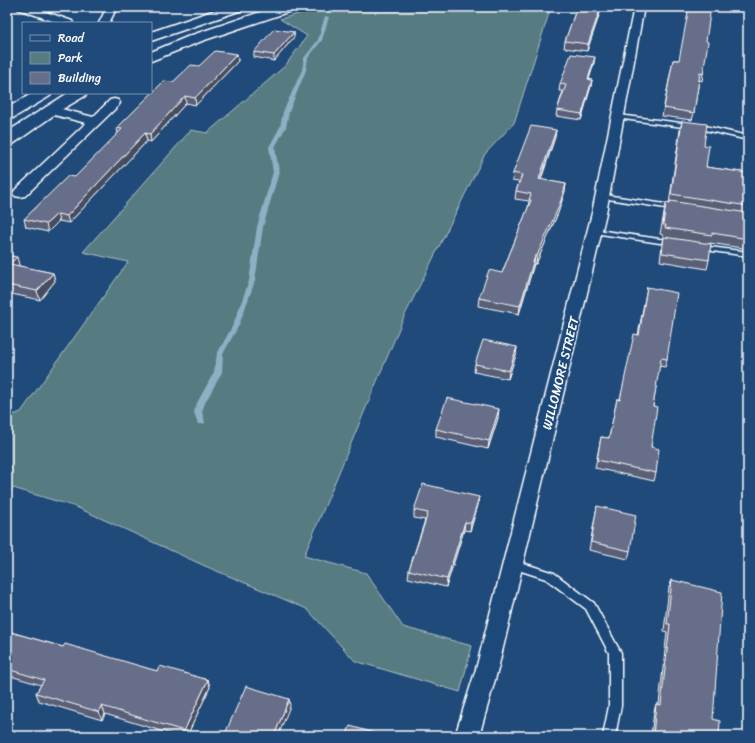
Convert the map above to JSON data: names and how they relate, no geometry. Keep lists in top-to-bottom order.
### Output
{
  "streets": {
    "street": ["WILLOMORE STREET"]
  },
  "legend": ["Road", "Park", "Building"]
}
